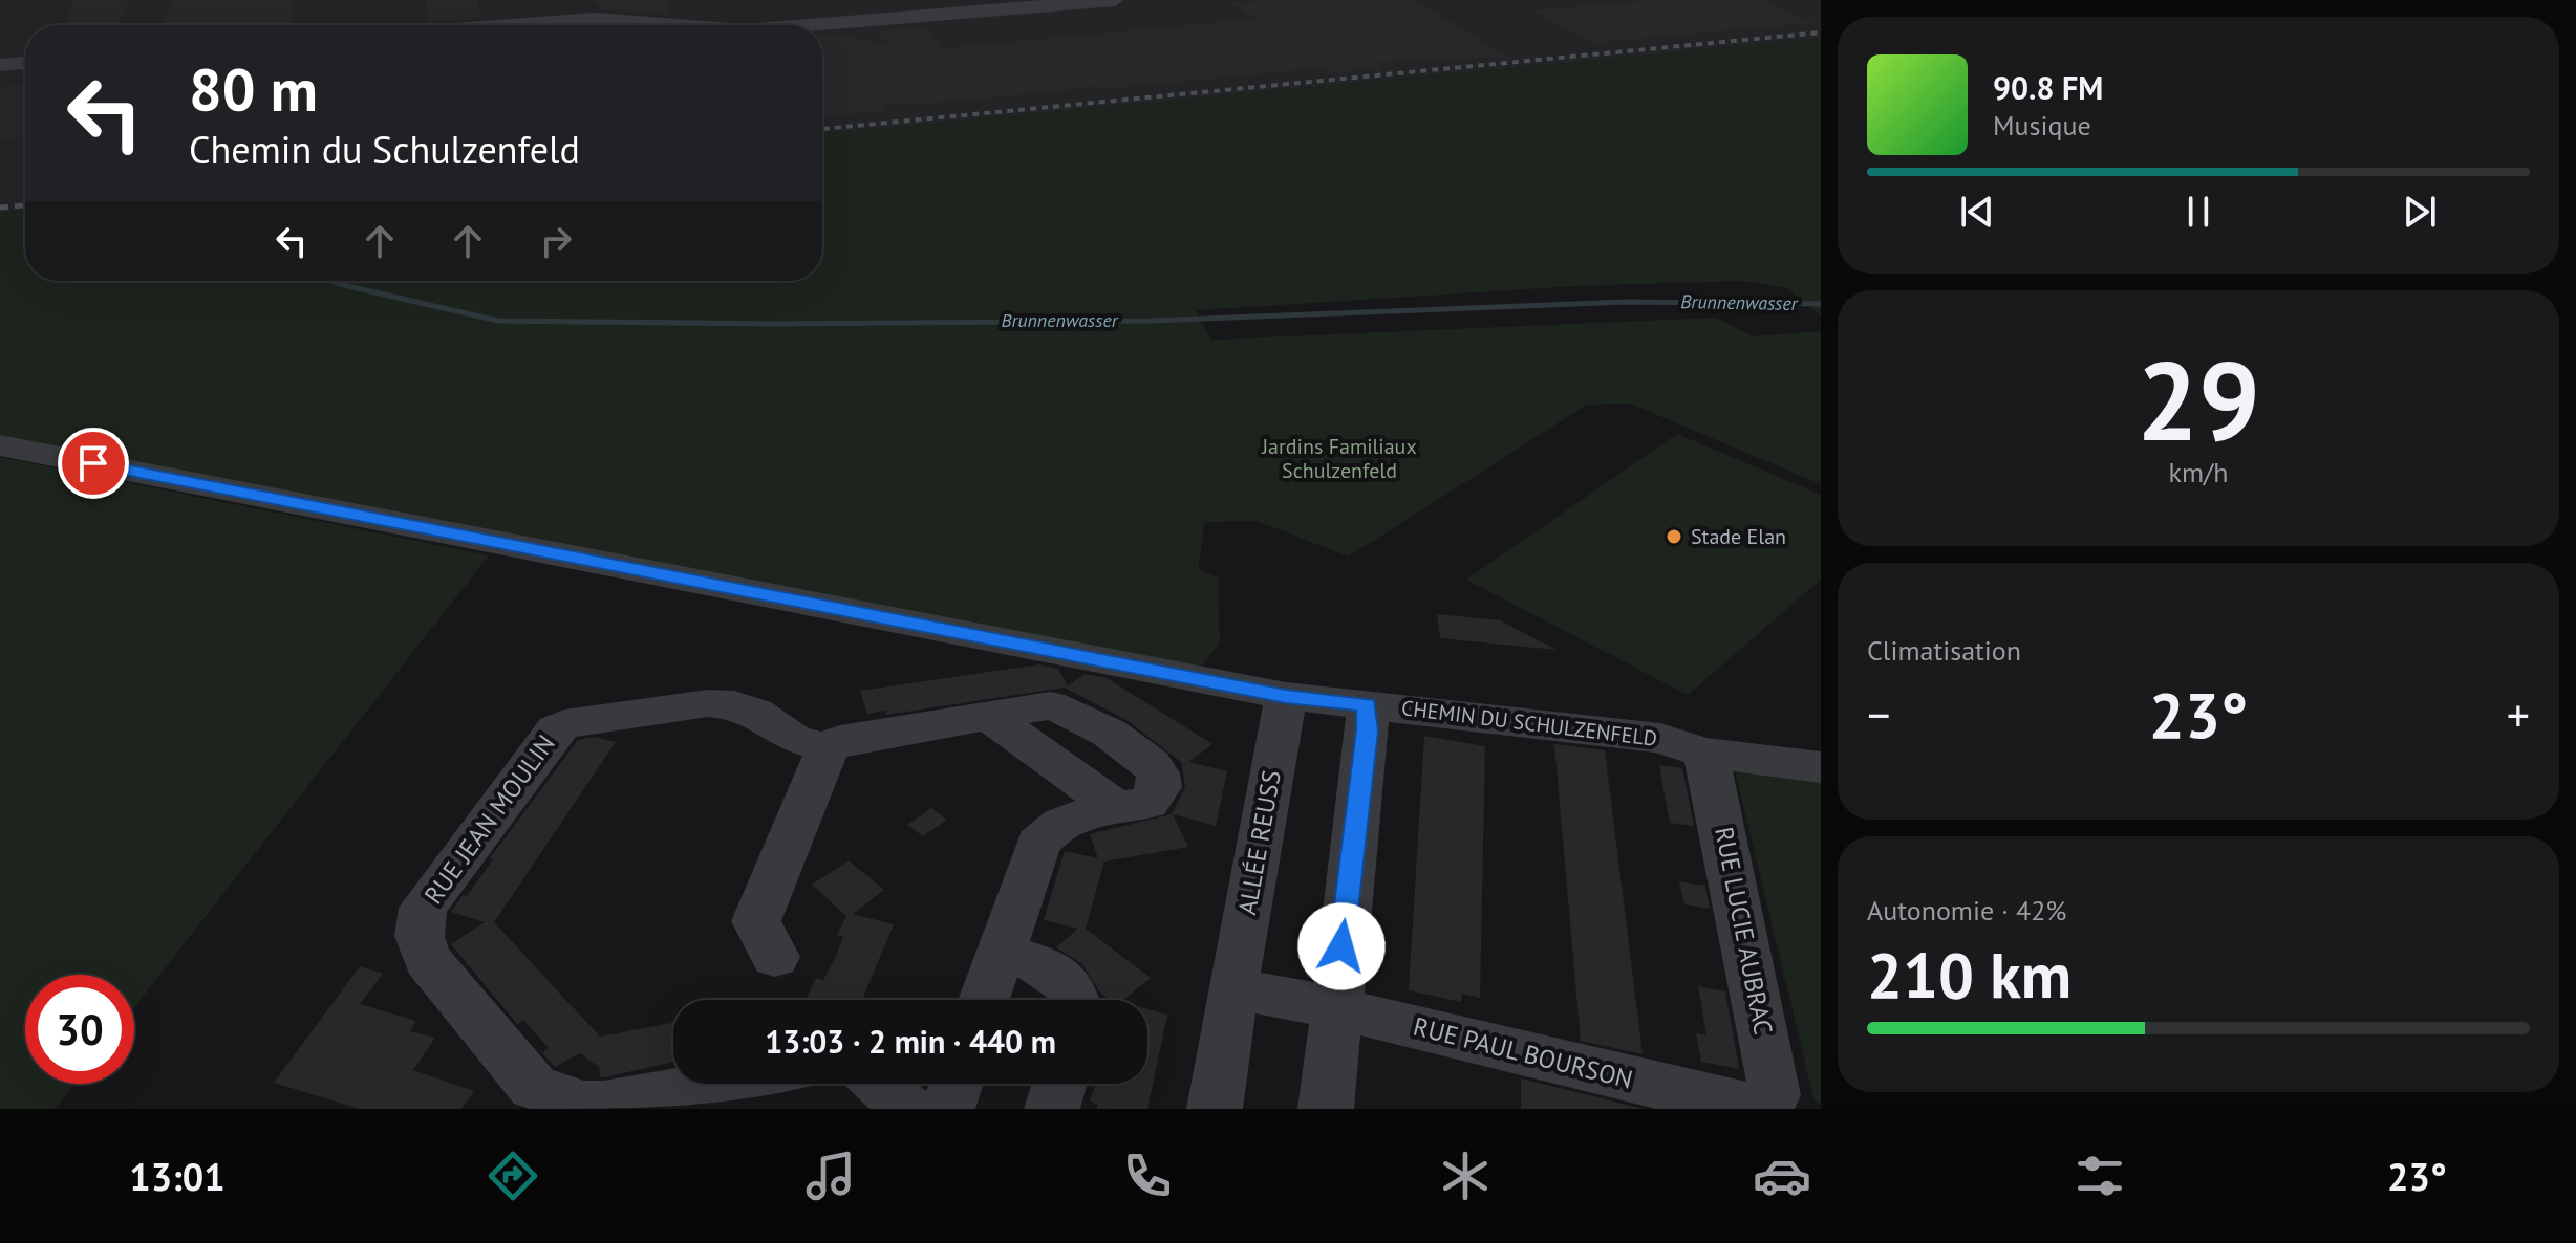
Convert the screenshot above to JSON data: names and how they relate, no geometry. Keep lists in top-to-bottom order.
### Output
{
  "streets": {
    "street": [
      "CHEMIN DU SCHULZENFELD",
      "RUE JEAN MOULIN",
      "ALLÉE REUSS",
      "RUE LUCIE AUBRAC",
      "RUE PAUL BOURSON"
    ]
  },
  "crossings": [
    ["CHEMIN DU SCHULZENFELD", "ALLÉE REUSS"],
    ["CHEMIN DU SCHULZENFELD", "RUE LUCIE AUBRAC"],
    ["RUE LUCIE AUBRAC", "RUE PAUL BOURSON"]
  ],
  "water": ["Brunnenwasser"],
  "parks": ["Jardins Familiaux Schulzenfeld"],
  "places": ["Stade Elan"],
  "page": {
    "turn": ["80 m", "Chemin du Schulzenfeld"],
    "song": ["90.8 FM", "Musique"],
    "tile": [
      ["29", "km/h"],
      "Climatisation",
      ["Autonomie · 42%", "210 km"]
    ],
    "heat": ["−", "23°", "+"],
    "limit": "30",
    "trip": "13:03 · 2 min · 440 m",
    "tabs": ["13:01", "23°"]
  }
}
